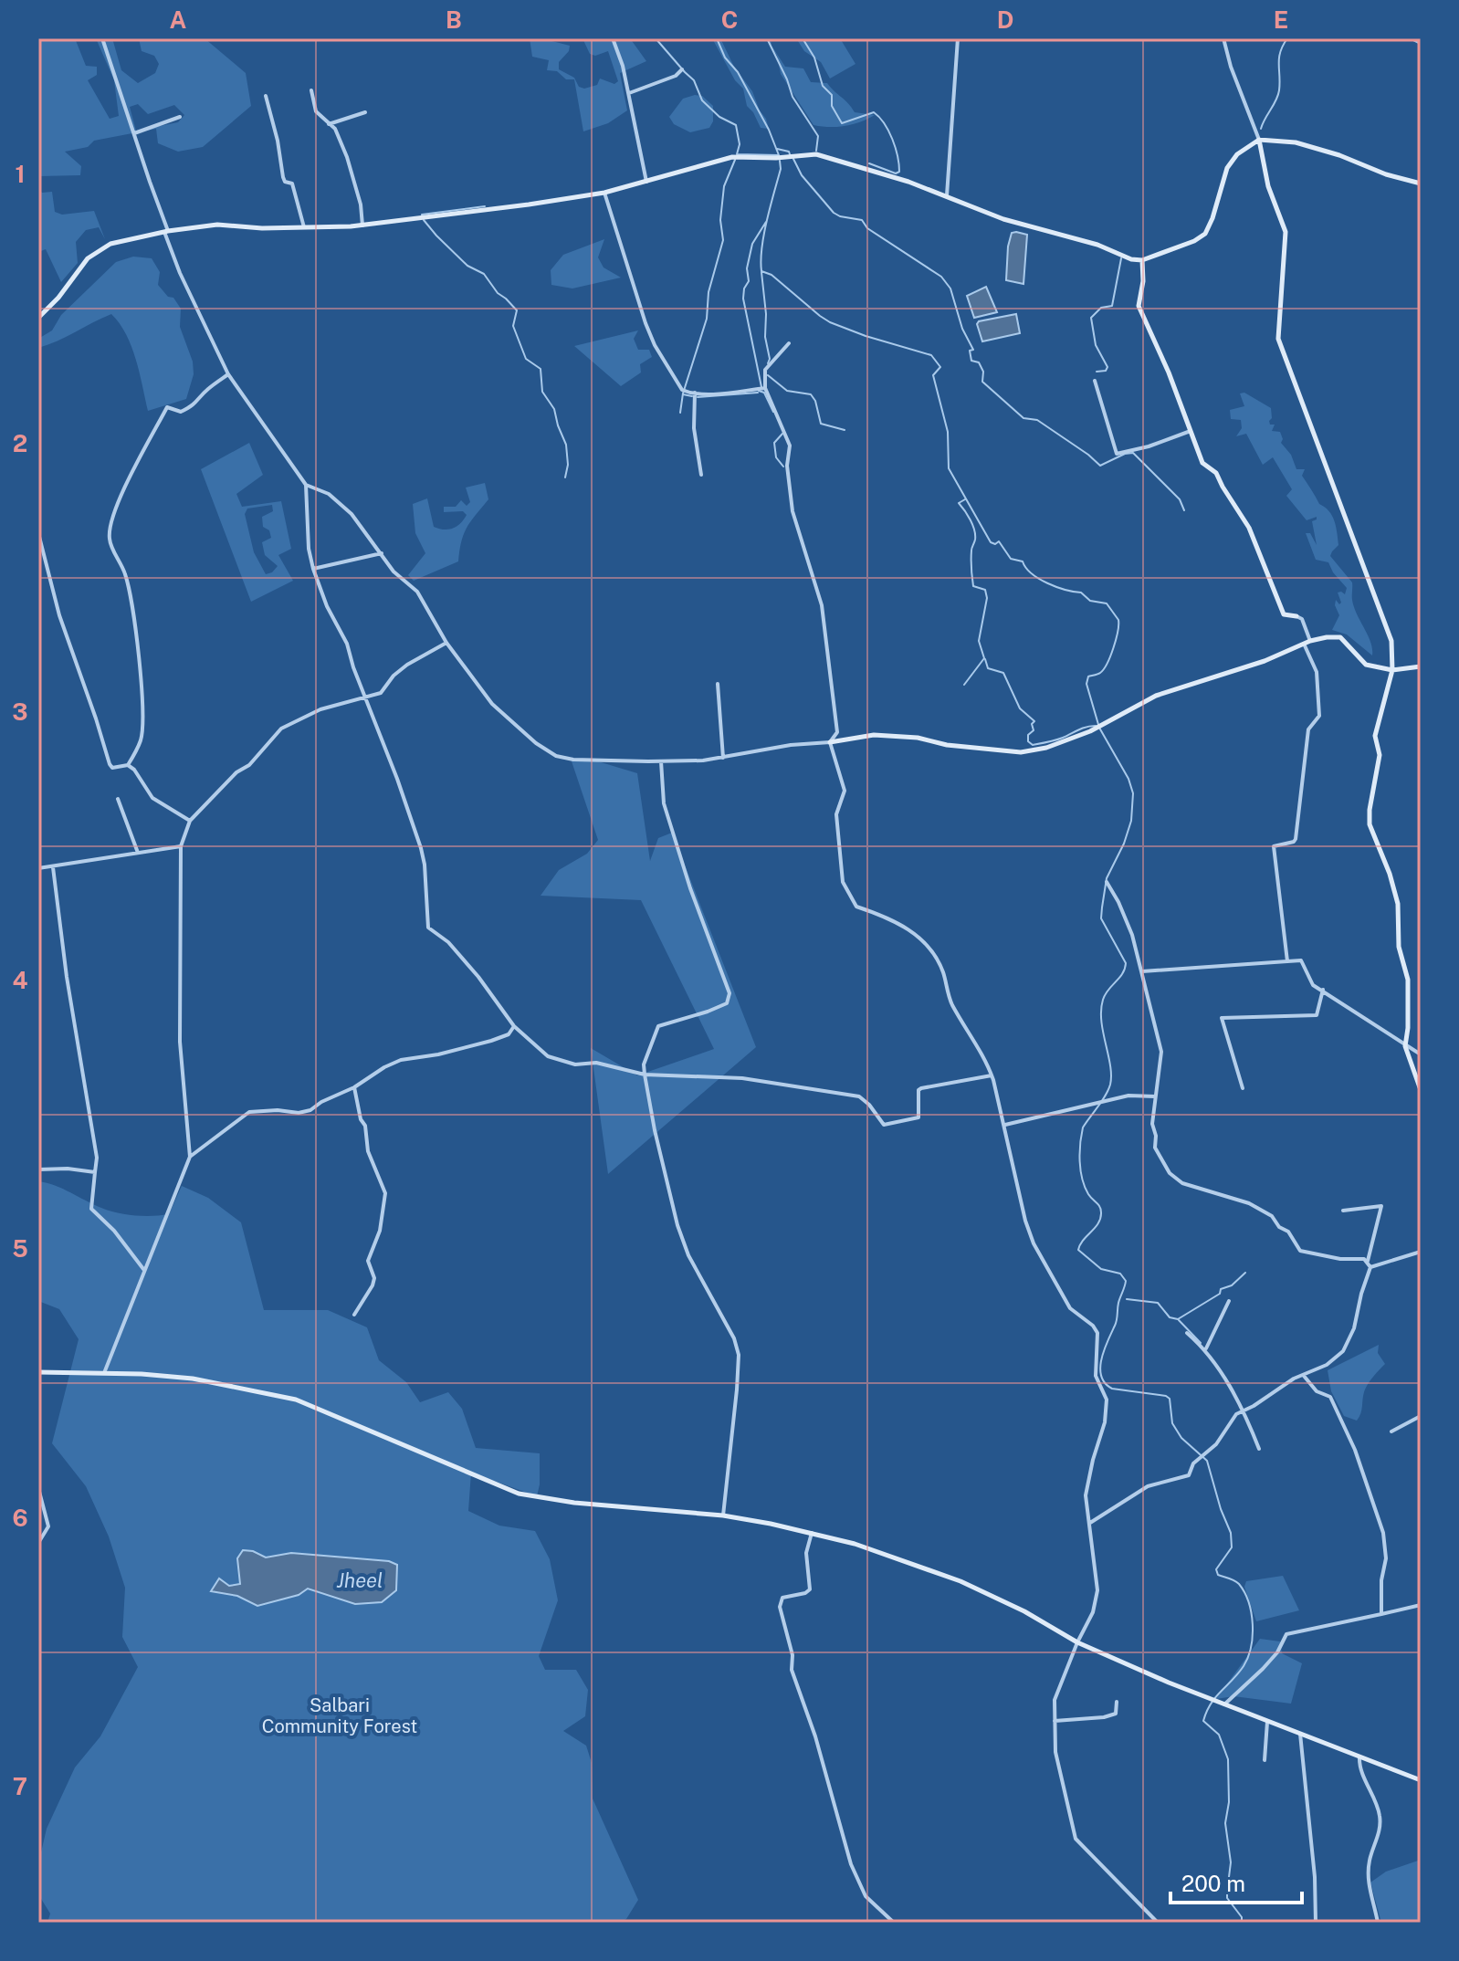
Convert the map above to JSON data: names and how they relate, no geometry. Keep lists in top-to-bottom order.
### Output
{
  "water": ["Jheel"],
  "parks": ["Salbari Community Forest"],
  "scale_bar": "200 m",
  "grid": {
    "columns": [
      "A",
      "B",
      "C",
      "D",
      "E"
    ],
    "rows": [
      "1",
      "2",
      "3",
      "4",
      "5",
      "6",
      "7"
    ]
  }
}
